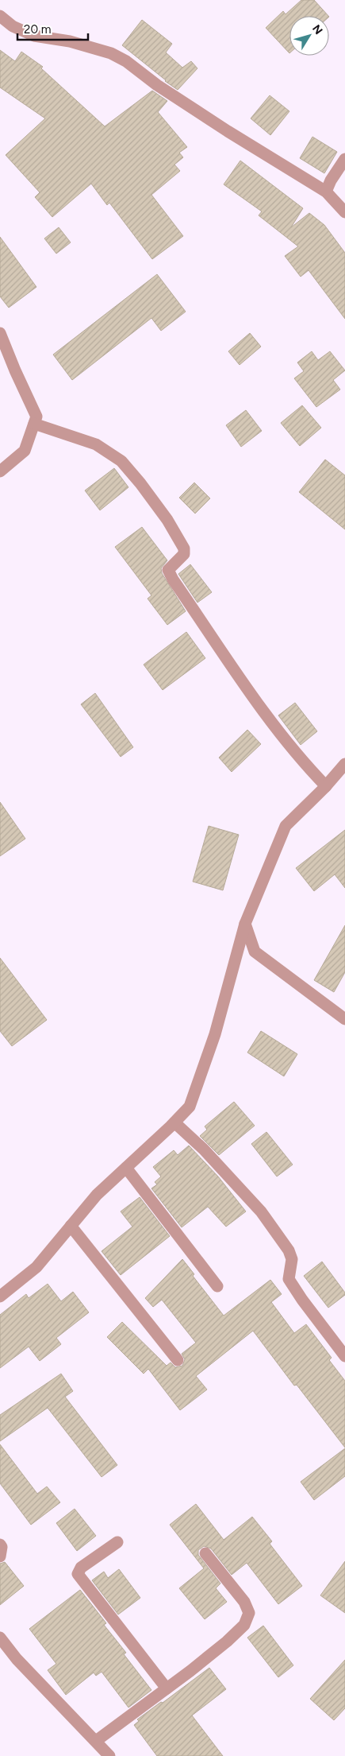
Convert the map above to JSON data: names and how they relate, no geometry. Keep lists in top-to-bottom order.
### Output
{
  "scale_bar": "20 m",
  "north": "top right"
}
